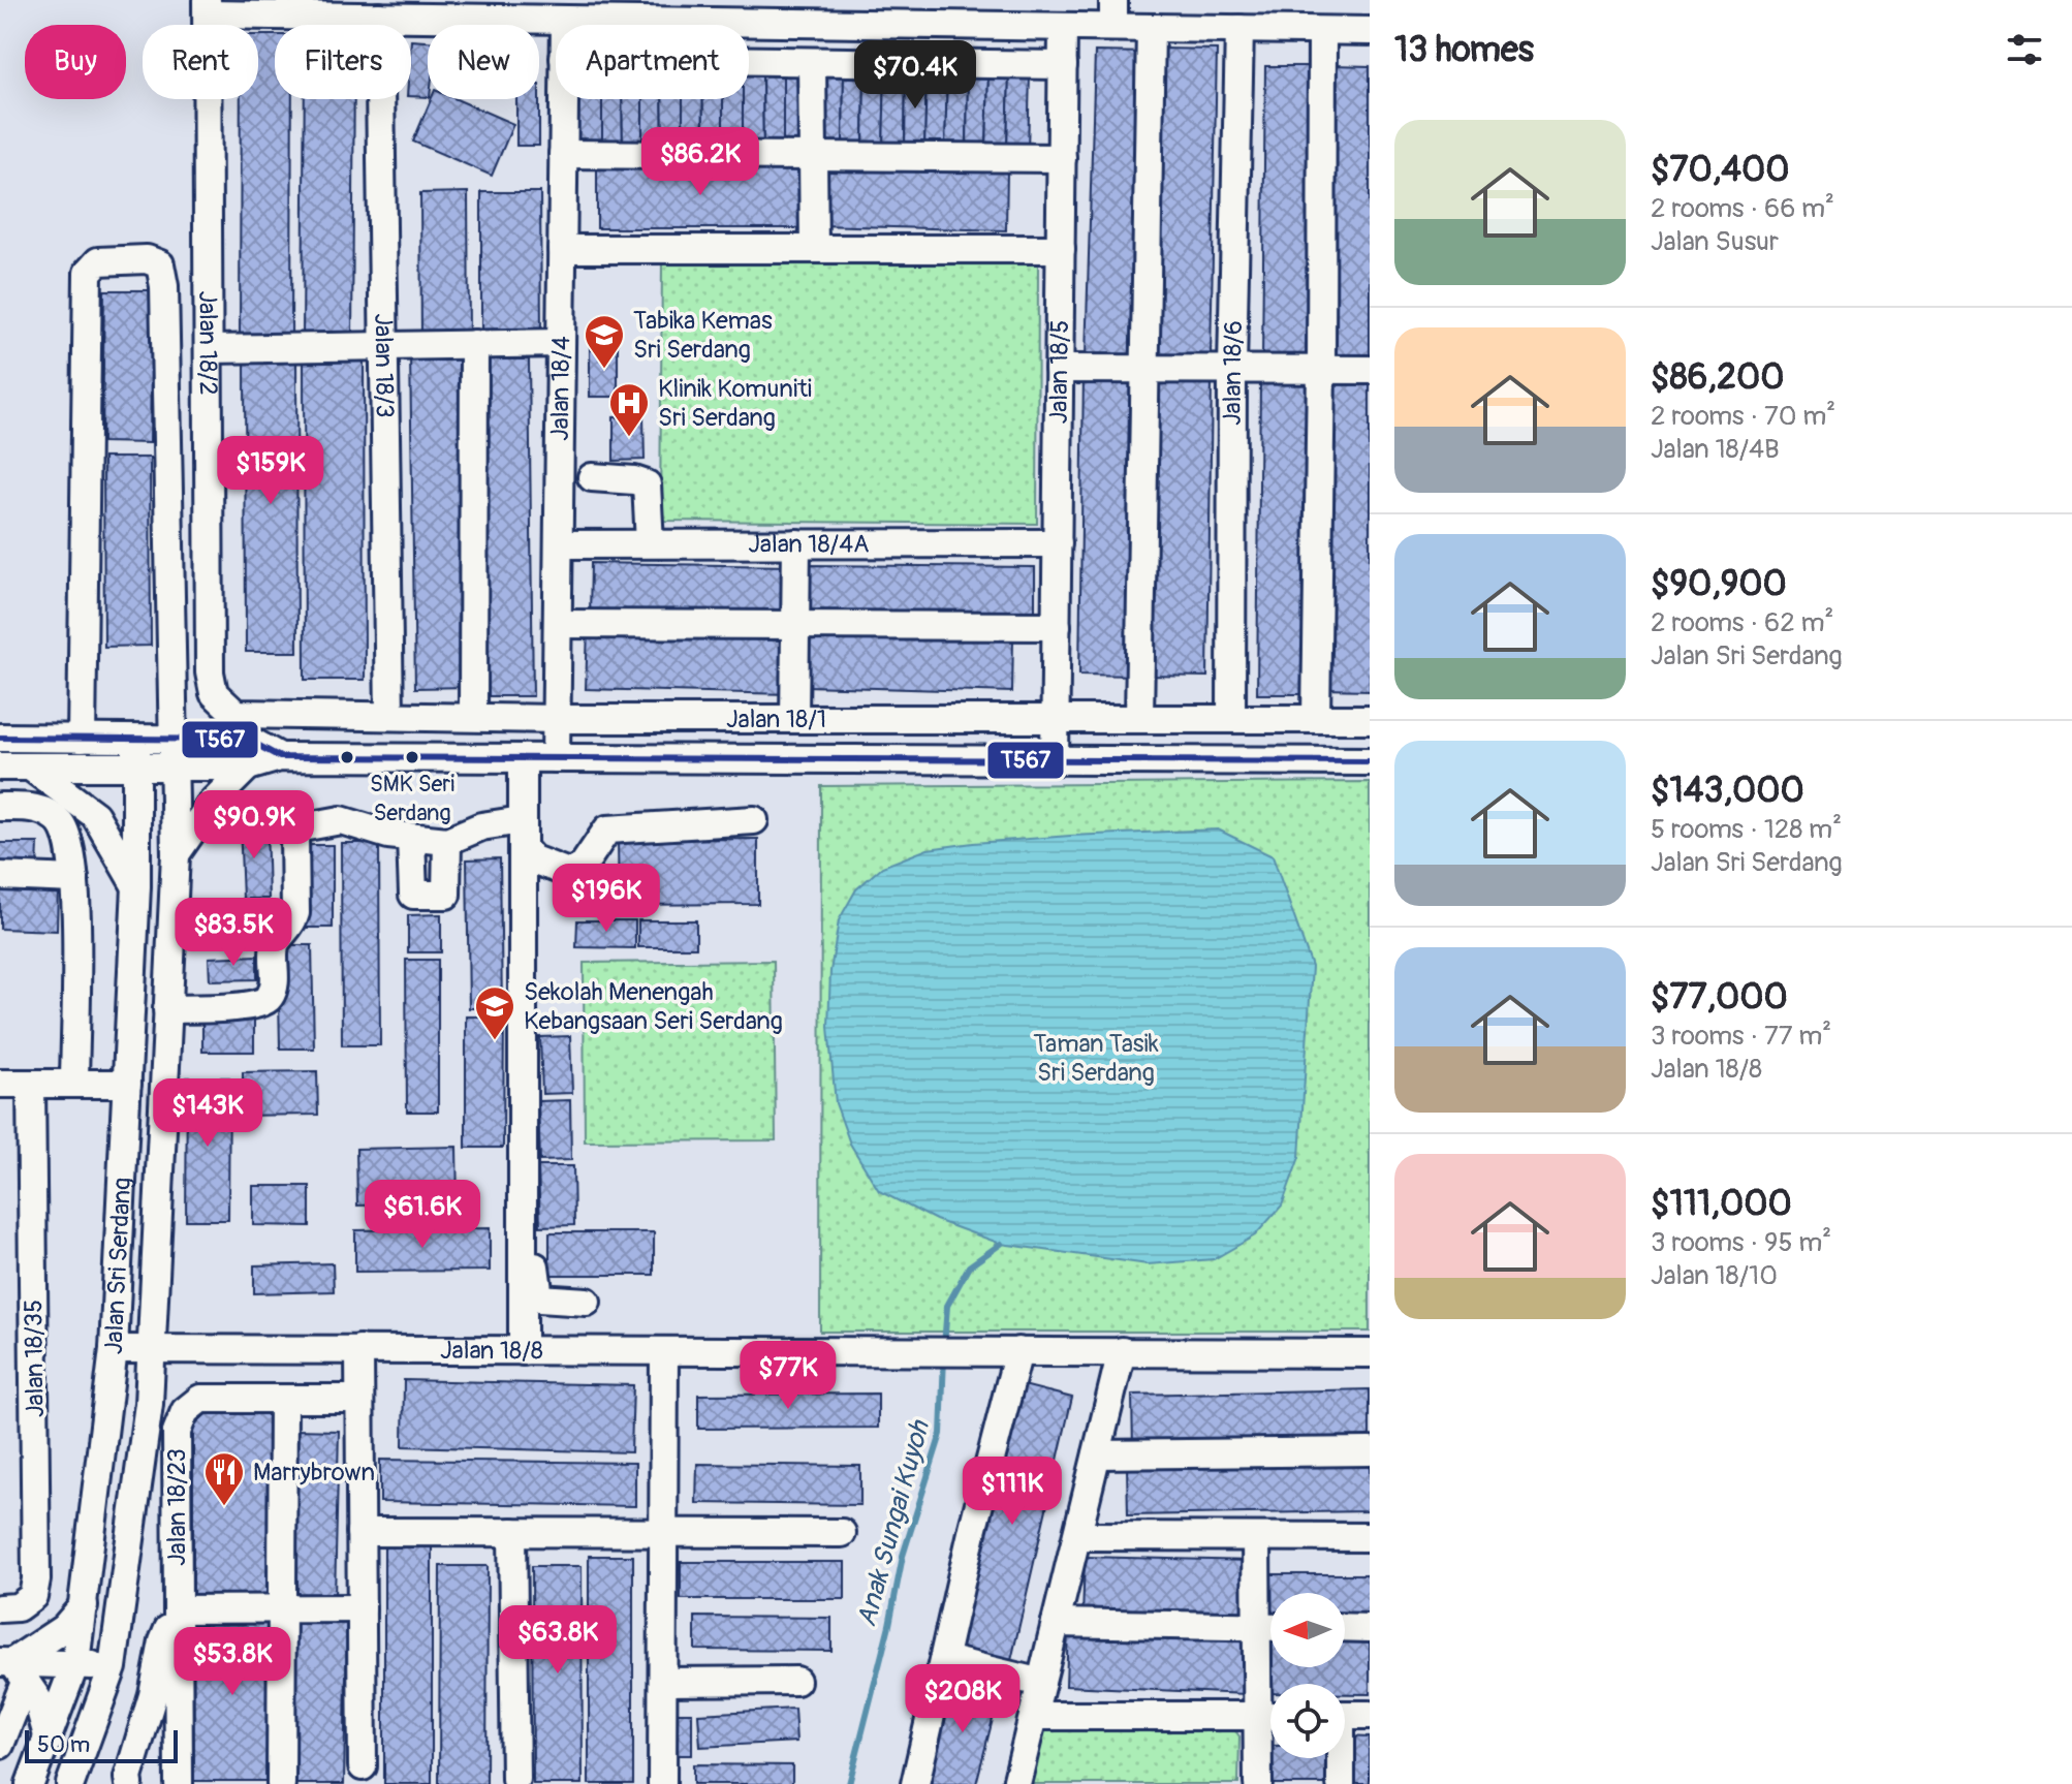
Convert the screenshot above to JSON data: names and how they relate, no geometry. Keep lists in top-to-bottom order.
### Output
{
  "streets": {
    "street": [
      "Jalan 18/2",
      "Jalan 18/3",
      "Jalan 18/5",
      "Jalan 18/6",
      "Jalan 18/4",
      "Jalan 18/4A",
      "Jalan 18/1",
      "Jalan Sri Serdang",
      "Jalan 18/8",
      "Jalan 18/35",
      "Jalan 18/23"
    ]
  },
  "crossings": [
    ["Jalan 18/2", "Jalan 18/1"],
    ["Jalan 18/3", "Jalan 18/1"],
    ["Jalan 18/5", "Jalan 18/4A"],
    ["Jalan 18/5", "Jalan 18/1"],
    ["Jalan 18/6", "Jalan 18/1"],
    ["Jalan 18/4", "Jalan 18/4A"],
    ["Jalan 18/4", "Jalan 18/1"],
    ["Jalan Sri Serdang", "Jalan 18/8"]
  ],
  "water": ["Anak Sungai Kuyoh"],
  "parks": ["Taman Tasik Sri Serdang"],
  "places": {
    "school or university": ["Tabika Kemas Sri Serdang", "Sekolah Menengah Kebangsaan Seri Serdang"],
    "hospital": ["Klinik Komuniti Sri Serdang"],
    "other": ["SMK Seri Serdang"],
    "restaurant": ["Marrybrown"]
  },
  "lines": ["transit line T567"],
  "scale_bar": "50 m",
  "north": "left",
  "page": {
    "heading": "13 homes",
    "chip": [
      "Buy",
      "Rent",
      "Filters",
      "New",
      "Apartment"
    ],
    "price": [
      "$70.4K",
      "$86.2K",
      "$159K",
      "$90.9K",
      "$196K",
      "$83.5K",
      "$143K",
      "$61.6K",
      "$77K",
      "$111K",
      "$63.8K",
      "$53.8K",
      "$208K"
    ],
    "list": [
      {
        "name": "$70,400",
        "note": "2 rooms · 66 m² · Jalan Susur"
      },
      {
        "name": "$86,200",
        "note": "2 rooms · 70 m² · Jalan 18/4B"
      },
      {
        "name": "$90,900",
        "note": "2 rooms · 62 m² · Jalan Sri Serdang"
      },
      {
        "name": "$143,000",
        "note": "5 rooms · 128 m² · Jalan Sri Serdang"
      },
      {
        "name": "$77,000",
        "note": "3 rooms · 77 m² · Jalan 18/8"
      },
      {
        "name": "$111,000",
        "note": "3 rooms · 95 m² · Jalan 18/10"
      }
    ],
    "scale": "50 m"
  }
}
